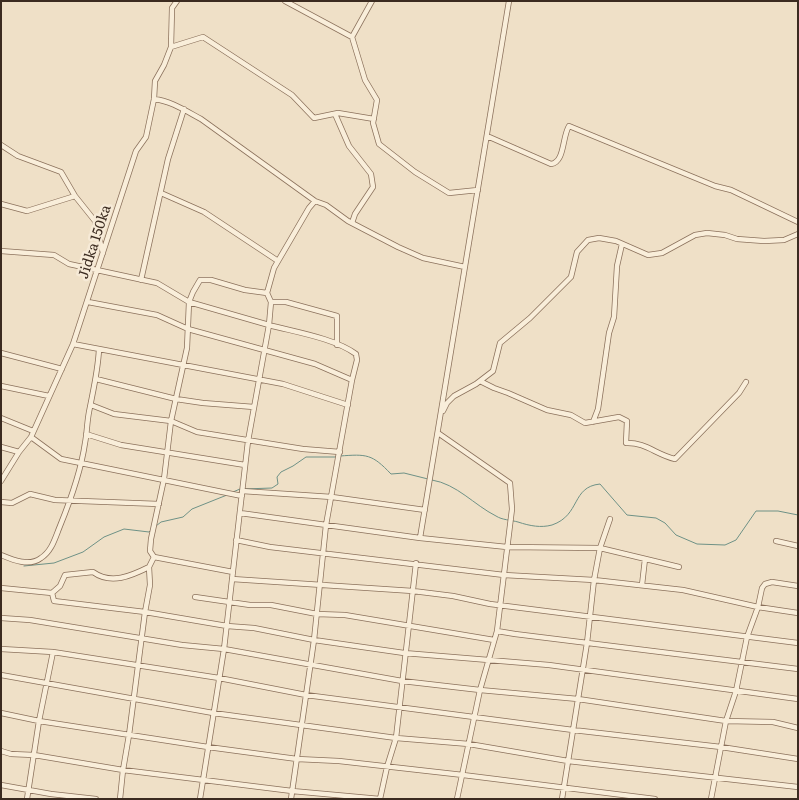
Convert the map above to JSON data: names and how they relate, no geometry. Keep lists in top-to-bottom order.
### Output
{
  "streets": {
    "street": ["Jidka 150ka"]
  }
}
